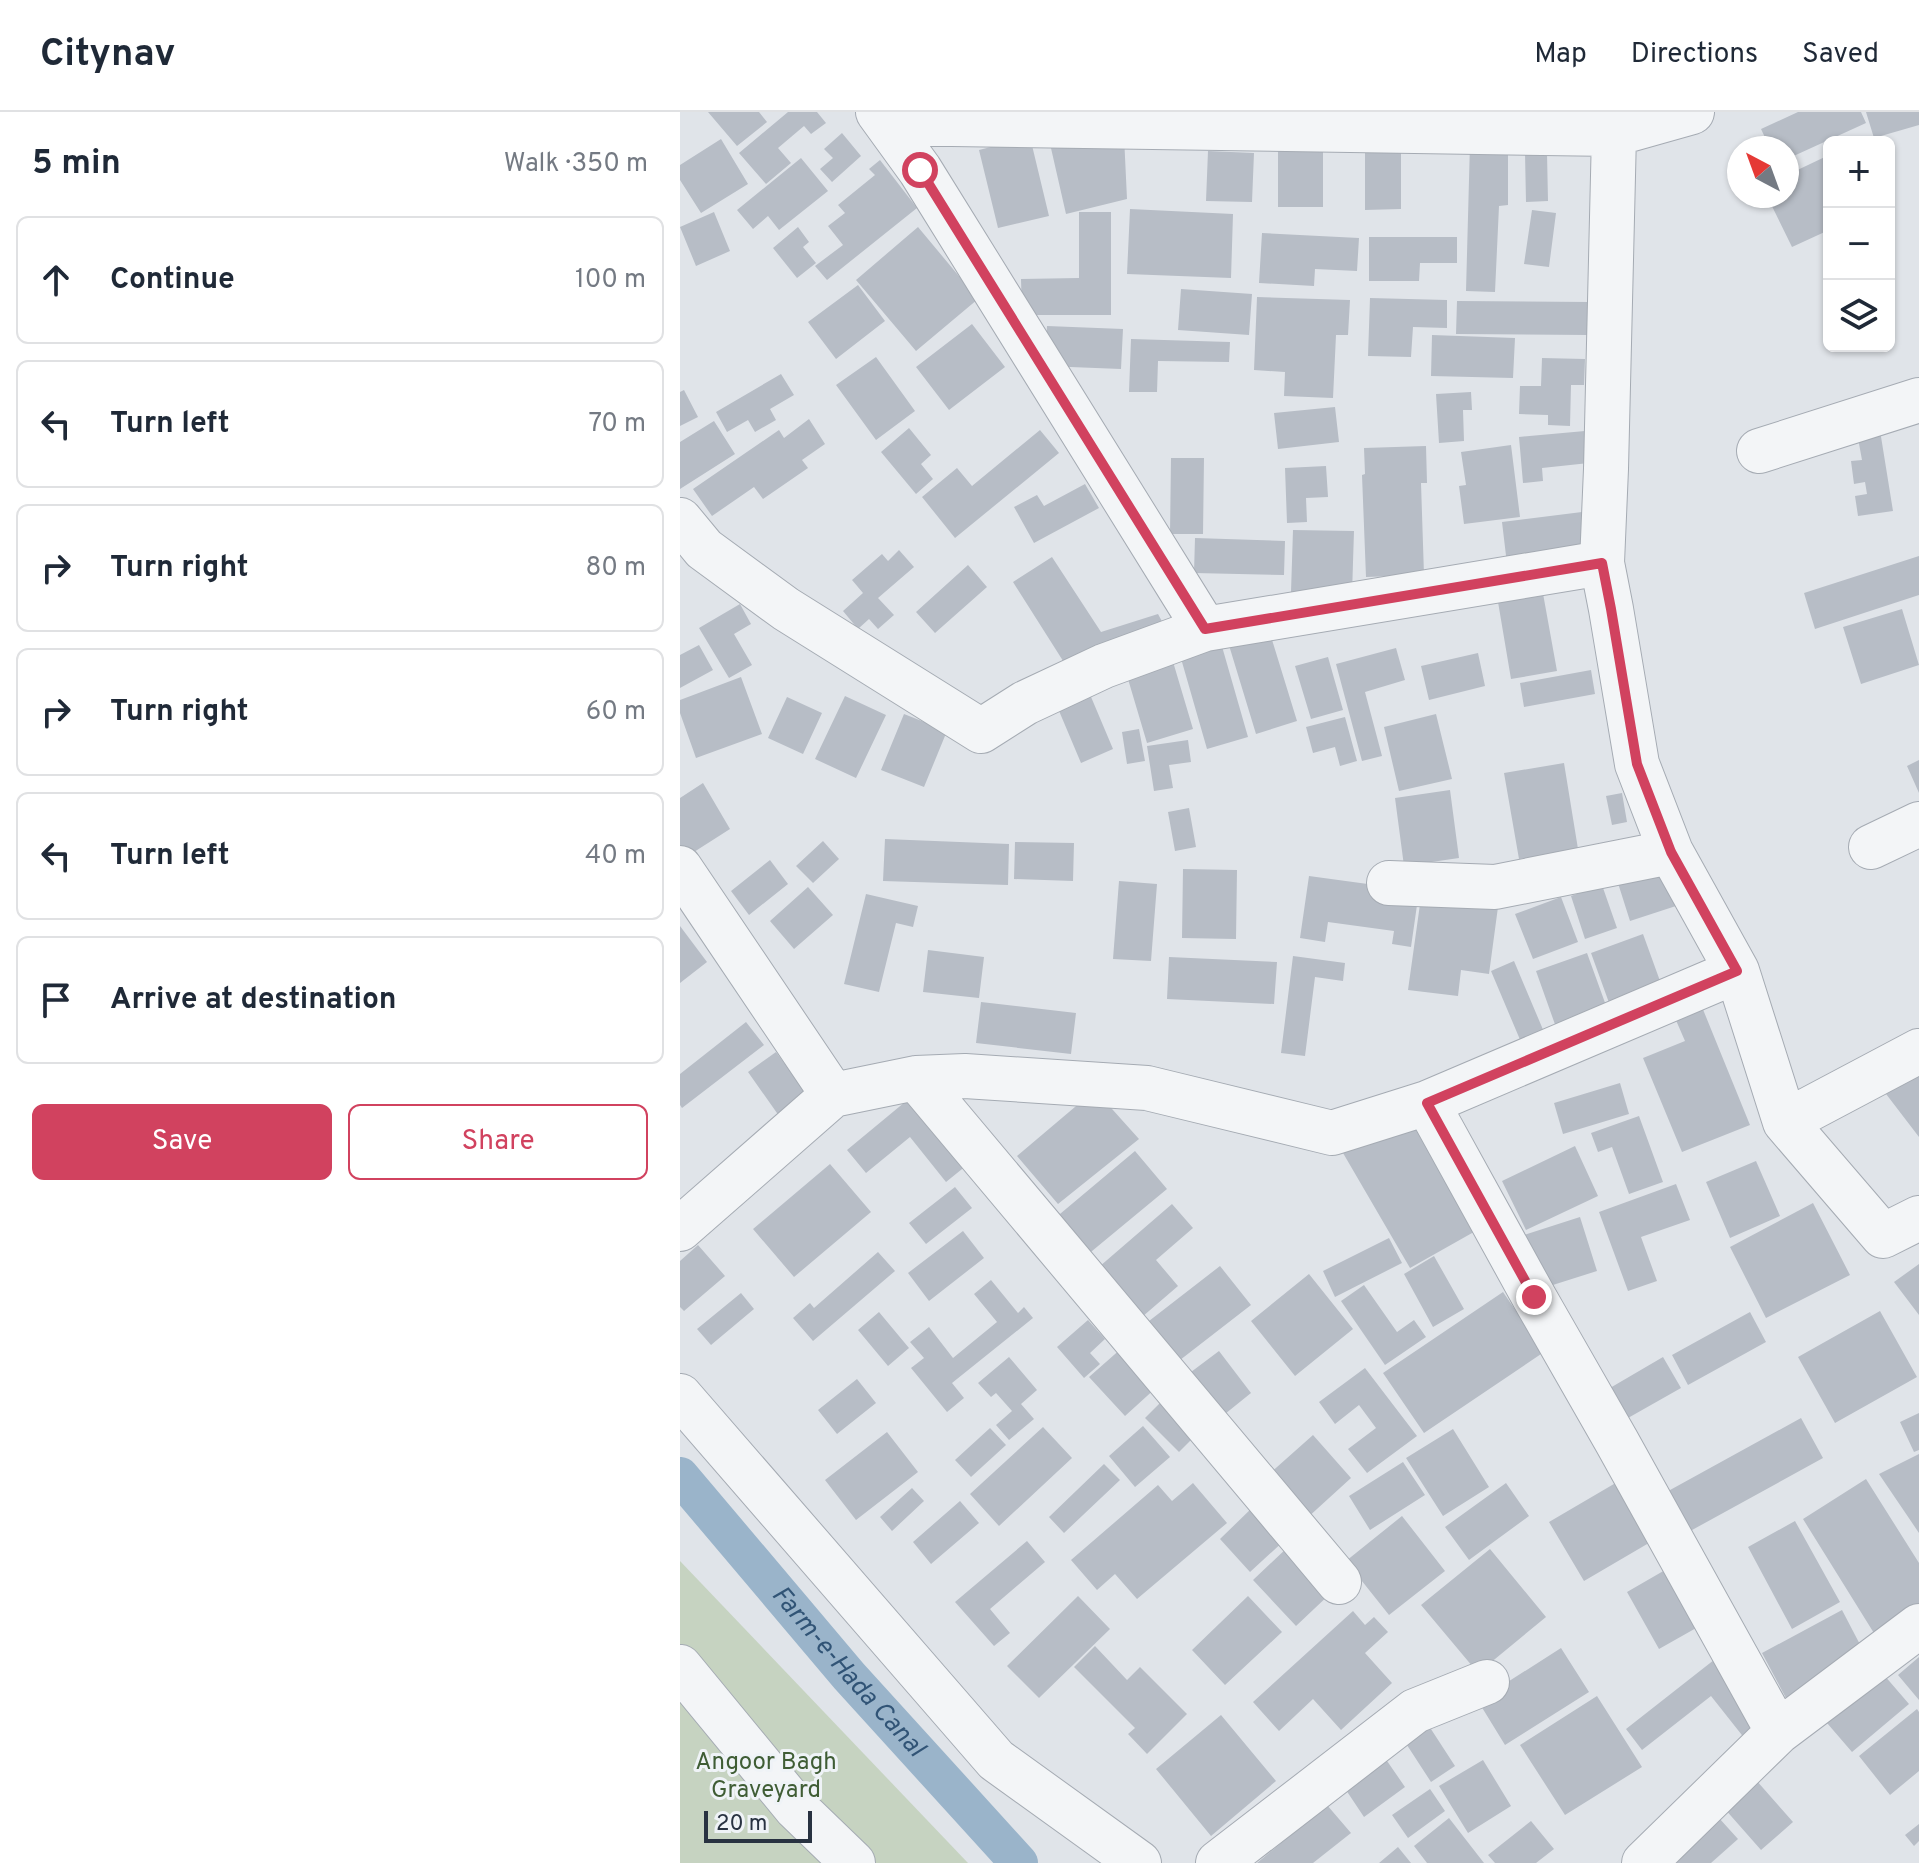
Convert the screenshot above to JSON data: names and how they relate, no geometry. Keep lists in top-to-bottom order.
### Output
{
  "water": ["Farm-e-Hada Canal"],
  "parks": ["Angoor Bagh Graveyard"],
  "scale_bar": "20 m",
  "north": "top left",
  "page": {
    "header": "Citynav",
    "nav": ["Map", "Directions", "Saved"],
    "heading": ["5 min", "Walk · 350 m"],
    "map_buttons": ["+", "−"],
    "list": [
      ["Continue", "100 m"],
      ["Turn left", "70 m"],
      ["Turn right", "80 m"],
      ["Turn right", "60 m"],
      ["Turn left", "40 m"],
      "Arrive at destination"
    ],
    "buttons": ["Save", "Share"],
    "scale": "20 m"
  }
}
